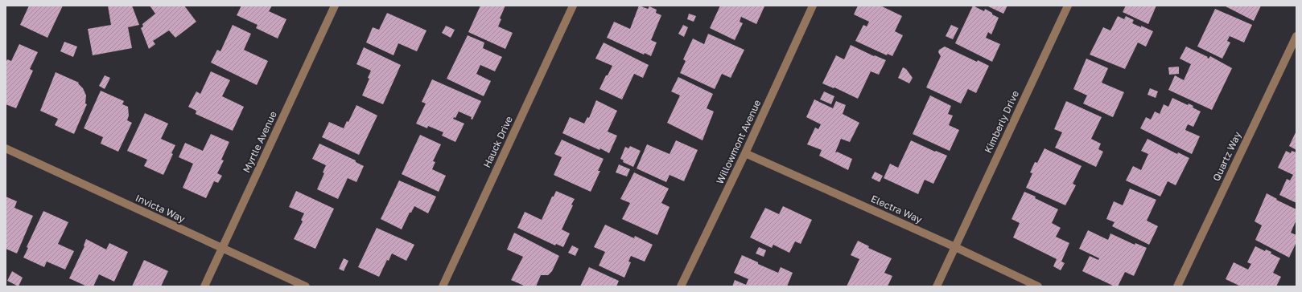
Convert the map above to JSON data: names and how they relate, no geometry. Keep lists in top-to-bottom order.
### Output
{
  "streets": {
    "street": [
      "Kimberly Drive",
      "Myrtle Avenue",
      "Hauck Drive",
      "Willowmont Avenue",
      "Quartz Way",
      "Invicta Way",
      "Electra Way"
    ]
  },
  "crossings": [
    ["Kimberly Drive", "Electra Way"],
    ["Myrtle Avenue", "Invicta Way"],
    ["Willowmont Avenue", "Electra Way"]
  ]
}
